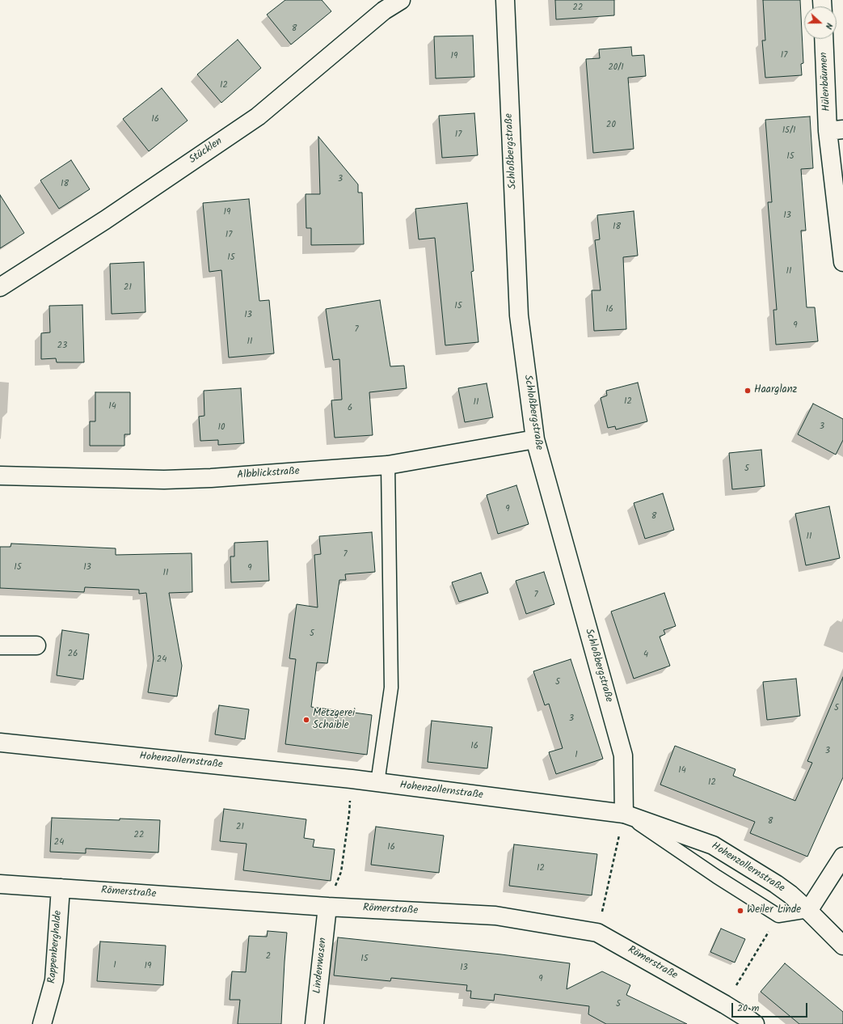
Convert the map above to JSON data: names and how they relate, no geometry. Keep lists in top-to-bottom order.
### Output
{
  "streets": {
    "street": [
      "Hülenbäumen",
      "Stücklen",
      "Schloßbergstraße",
      "Albblickstraße",
      "Hohenzollernstraße",
      "Römerstraße",
      "Rappenberghalde",
      "Lindenwasen"
    ]
  },
  "crossings": [
    ["Schloßbergstraße", "Albblickstraße"],
    ["Schloßbergstraße", "Hohenzollernstraße"],
    ["Römerstraße", "Rappenberghalde"],
    ["Römerstraße", "Lindenwasen"]
  ],
  "places": ["Haarglanz", "Metzgerei Schaible", "Weiler Linde"],
  "house_numbers": [
    "22",
    "8",
    "17",
    "19",
    "20/1",
    "12",
    "16",
    "20",
    "15/1",
    "17",
    "15",
    "3",
    "18",
    "19",
    "13",
    "18",
    "17",
    "15",
    "11",
    "21",
    "15",
    "16",
    "13",
    "9",
    "7",
    "11",
    "23",
    "12",
    "11",
    "14",
    "6",
    "3",
    "10",
    "5",
    "9",
    "8",
    "11",
    "7",
    "15",
    "13",
    "9",
    "11",
    "7",
    "5",
    "26",
    "4",
    "24",
    "5",
    "5",
    "3",
    "16",
    "3",
    "1",
    "14",
    "12",
    "8",
    "21",
    "22",
    "24",
    "16",
    "12",
    "2",
    "15",
    "1",
    "19",
    "13",
    "9",
    "5"
  ],
  "scale_bar": "20 m",
  "north": "right"
}
